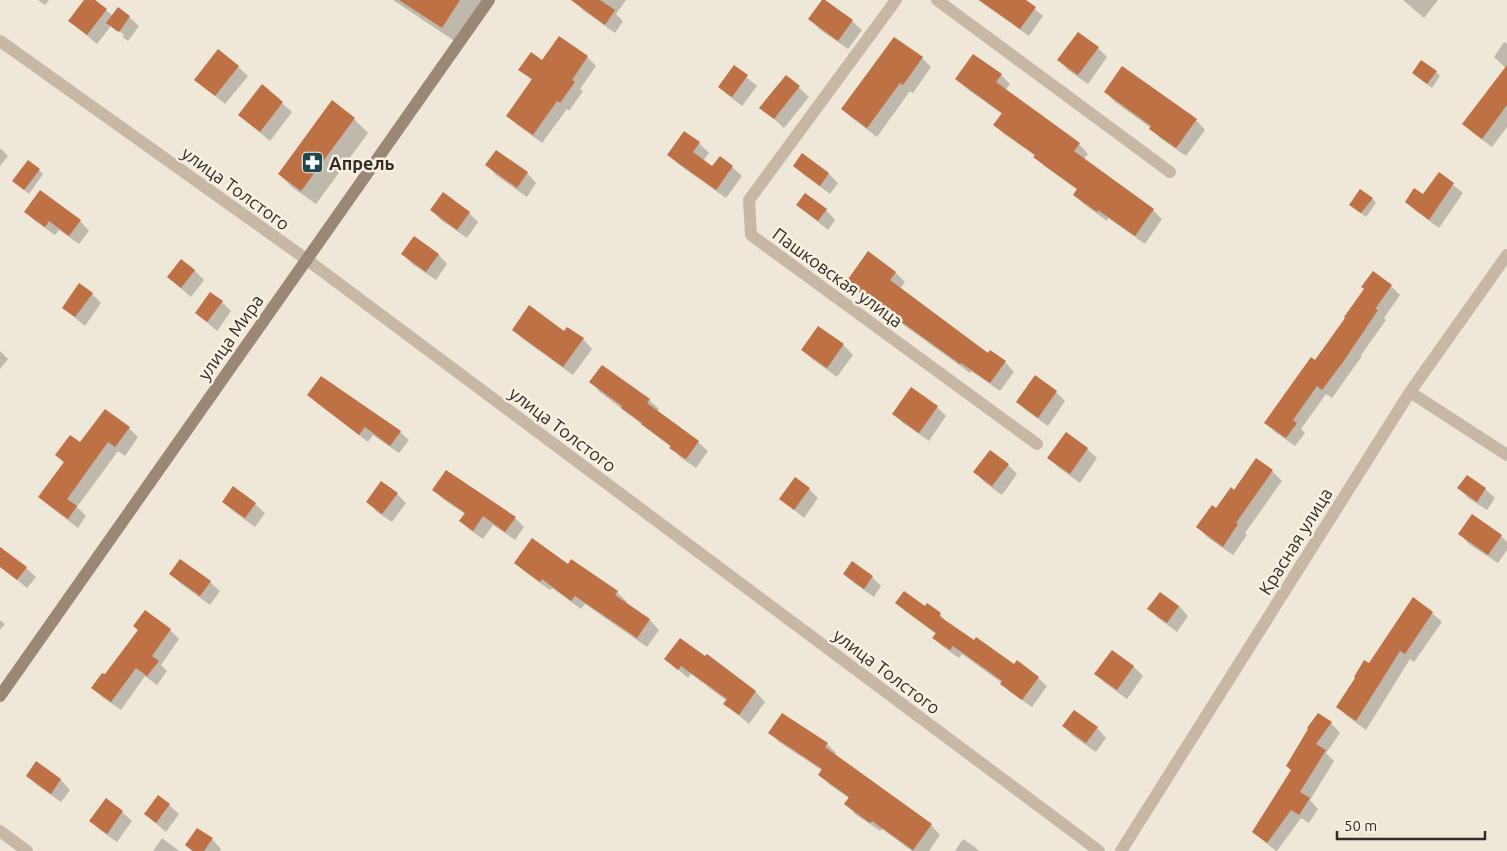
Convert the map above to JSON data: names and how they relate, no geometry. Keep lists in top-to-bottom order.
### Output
{
  "streets": {
    "main road": ["улица Мира"],
    "street": ["улица Толстого", "Пашковская улица", "Красная улица"]
  },
  "crossings": [
    ["улица Толстого", "улица Мира"]
  ],
  "places": {
    "pharmacy": ["Апрель"]
  },
  "scale_bar": "50 m"
}
